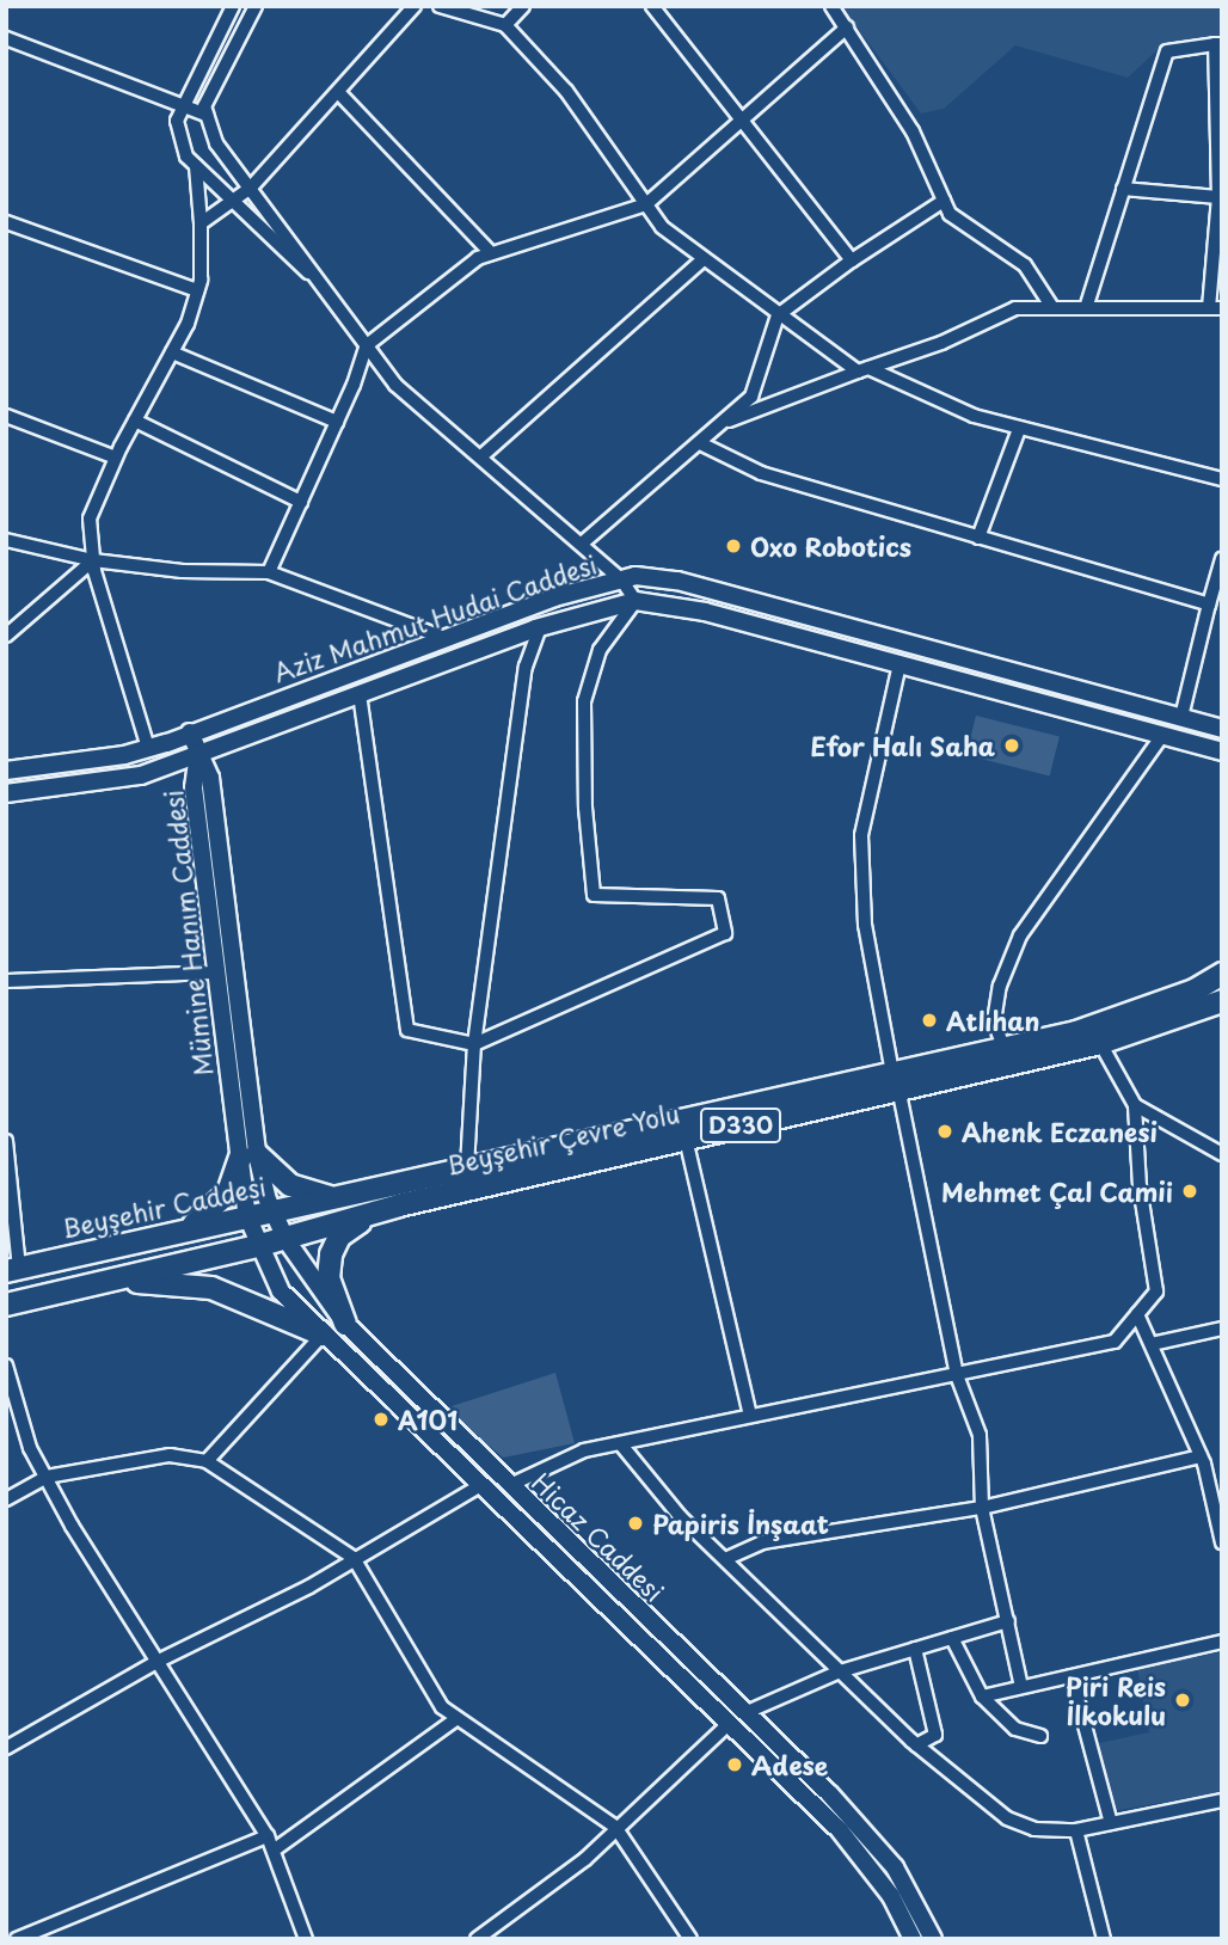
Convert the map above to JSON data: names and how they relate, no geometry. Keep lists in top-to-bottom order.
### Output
{
  "streets": {
    "highway": ["D330", "Beyşehir Çevre Yolu", "Beyşehir Caddesi"],
    "street": ["Aziz Mahmut Hudai Caddesi", "Mümine Hanım Caddesi", "Hicaz Caddesi"]
  },
  "crossings": [
    ["Aziz Mahmut Hudai Caddesi", "Mümine Hanım Caddesi"],
    ["Mümine Hanım Caddesi", "Beyşehir Caddesi"],
    ["Mümine Hanım Caddesi", "Hicaz Caddesi"],
    ["D330", "Beyşehir Çevre Yolu"],
    ["D330", "Hicaz Caddesi"],
    ["Beyşehir Çevre Yolu", "Beyşehir Caddesi"],
    ["Beyşehir Çevre Yolu", "Hicaz Caddesi"],
    ["Beyşehir Caddesi", "Hicaz Caddesi"]
  ],
  "places": [
    "Oxo Robotics",
    "Efor Halı Saha",
    "Atlıhan",
    "Ahenk Eczanesi",
    "Mehmet Çal Camii",
    "A101",
    "Papiris İnşaat",
    "Piri Reis İlkokulu",
    "Adese"
  ]
}
